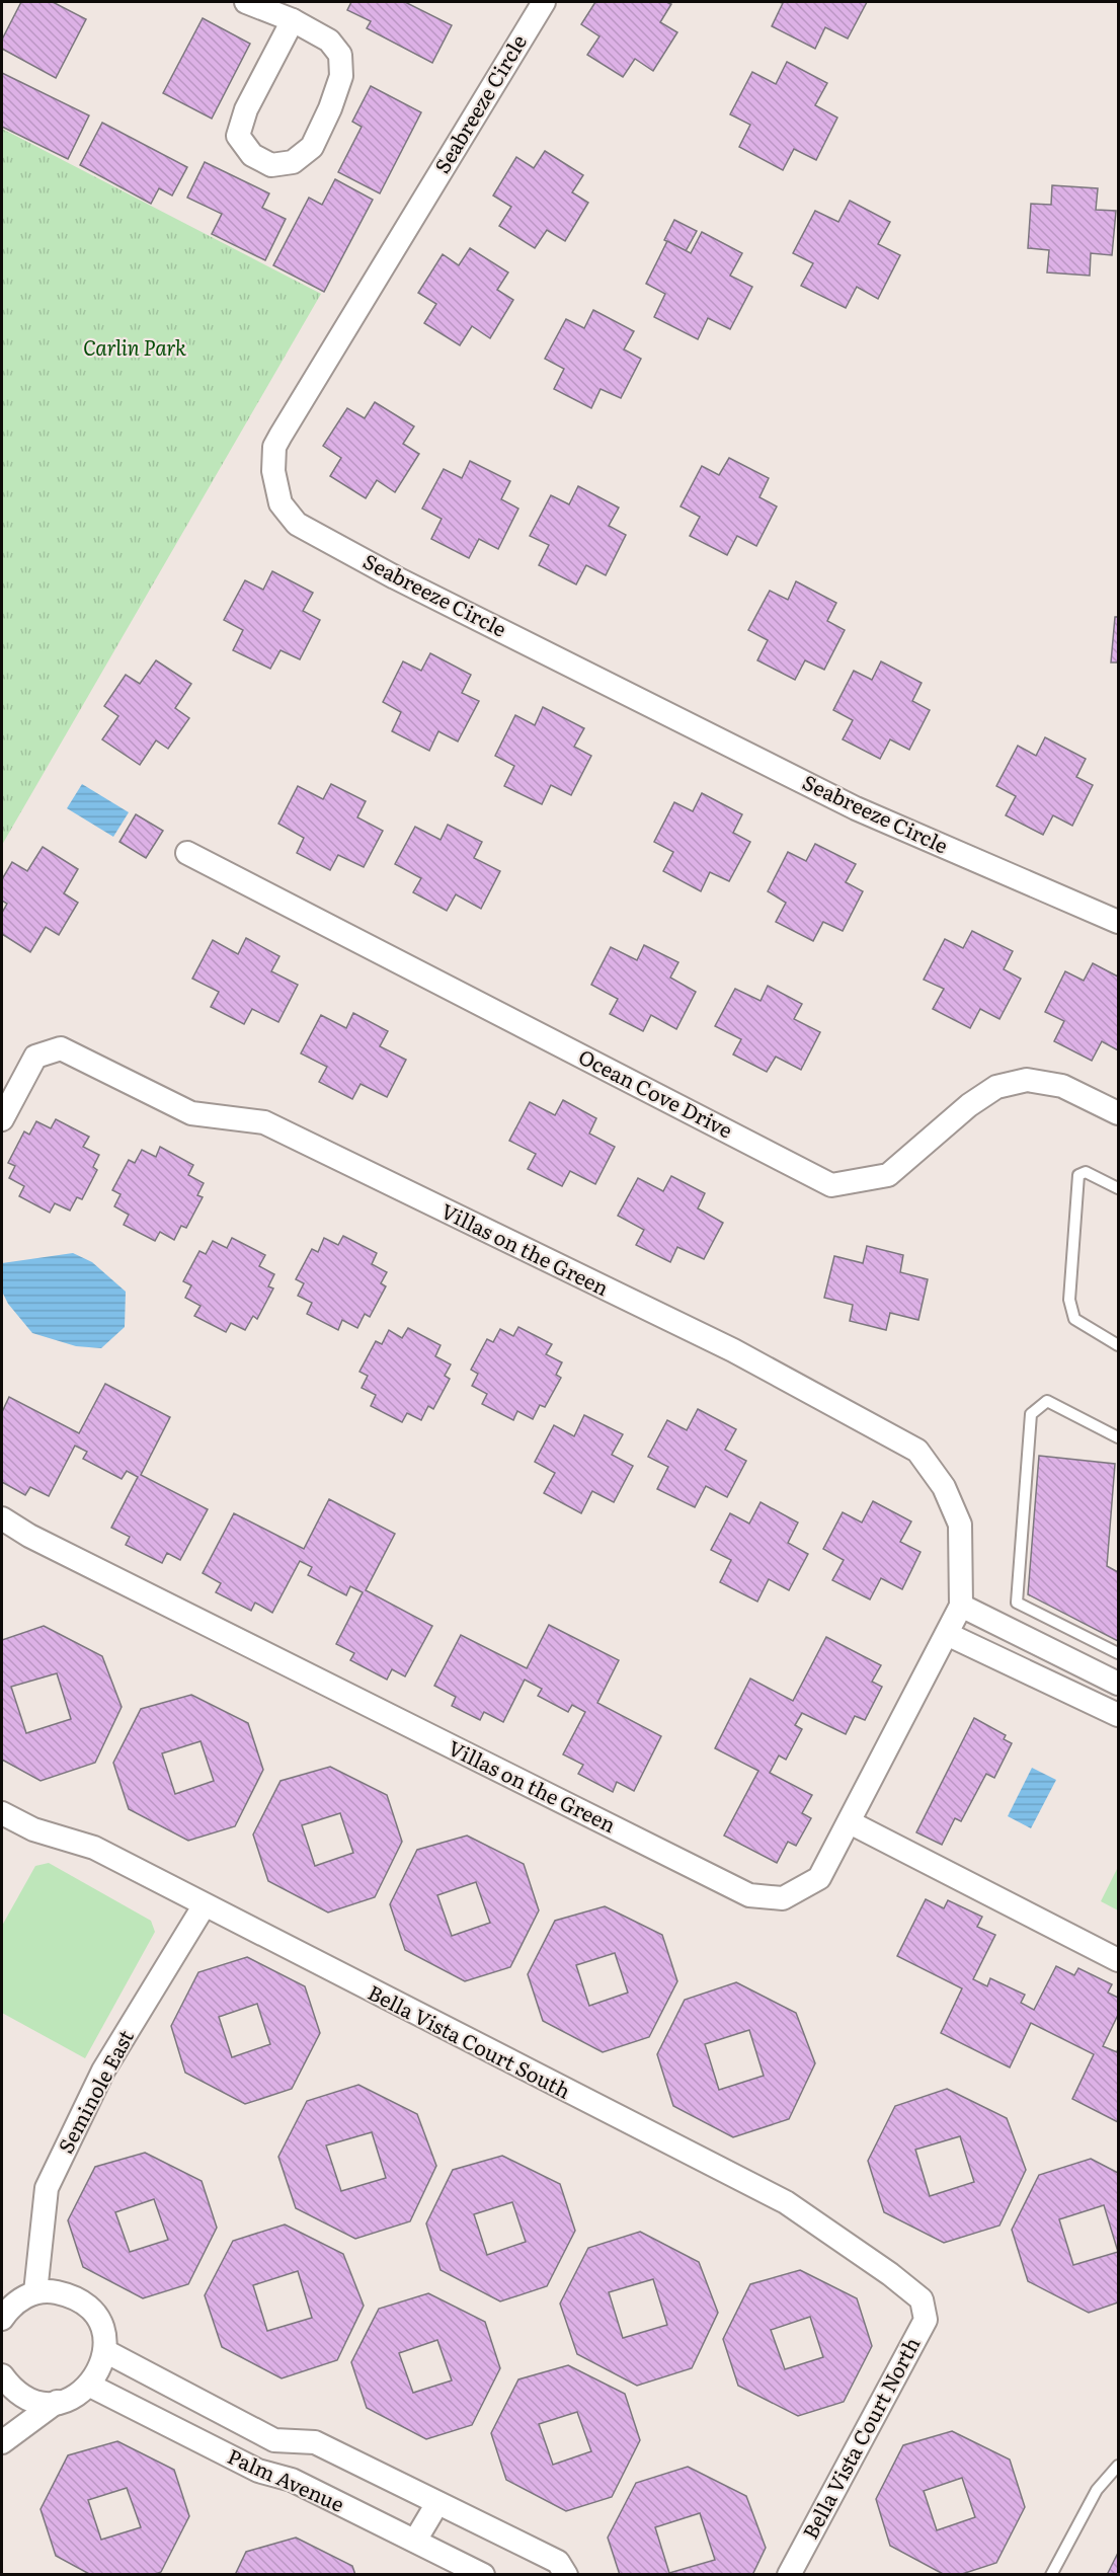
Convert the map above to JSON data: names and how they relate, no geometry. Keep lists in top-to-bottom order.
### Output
{
  "streets": {
    "street": [
      "Seabreeze Circle",
      "Ocean Cove Drive",
      "Villas on the Green",
      "Bella Vista Court South",
      "Seminole East",
      "Bella Vista Court North",
      "Palm Avenue"
    ]
  },
  "crossings": [
    ["Bella Vista Court South", "Seminole East"],
    ["Bella Vista Court South", "Bella Vista Court North"]
  ],
  "parks": ["Carlin Park"]
}
